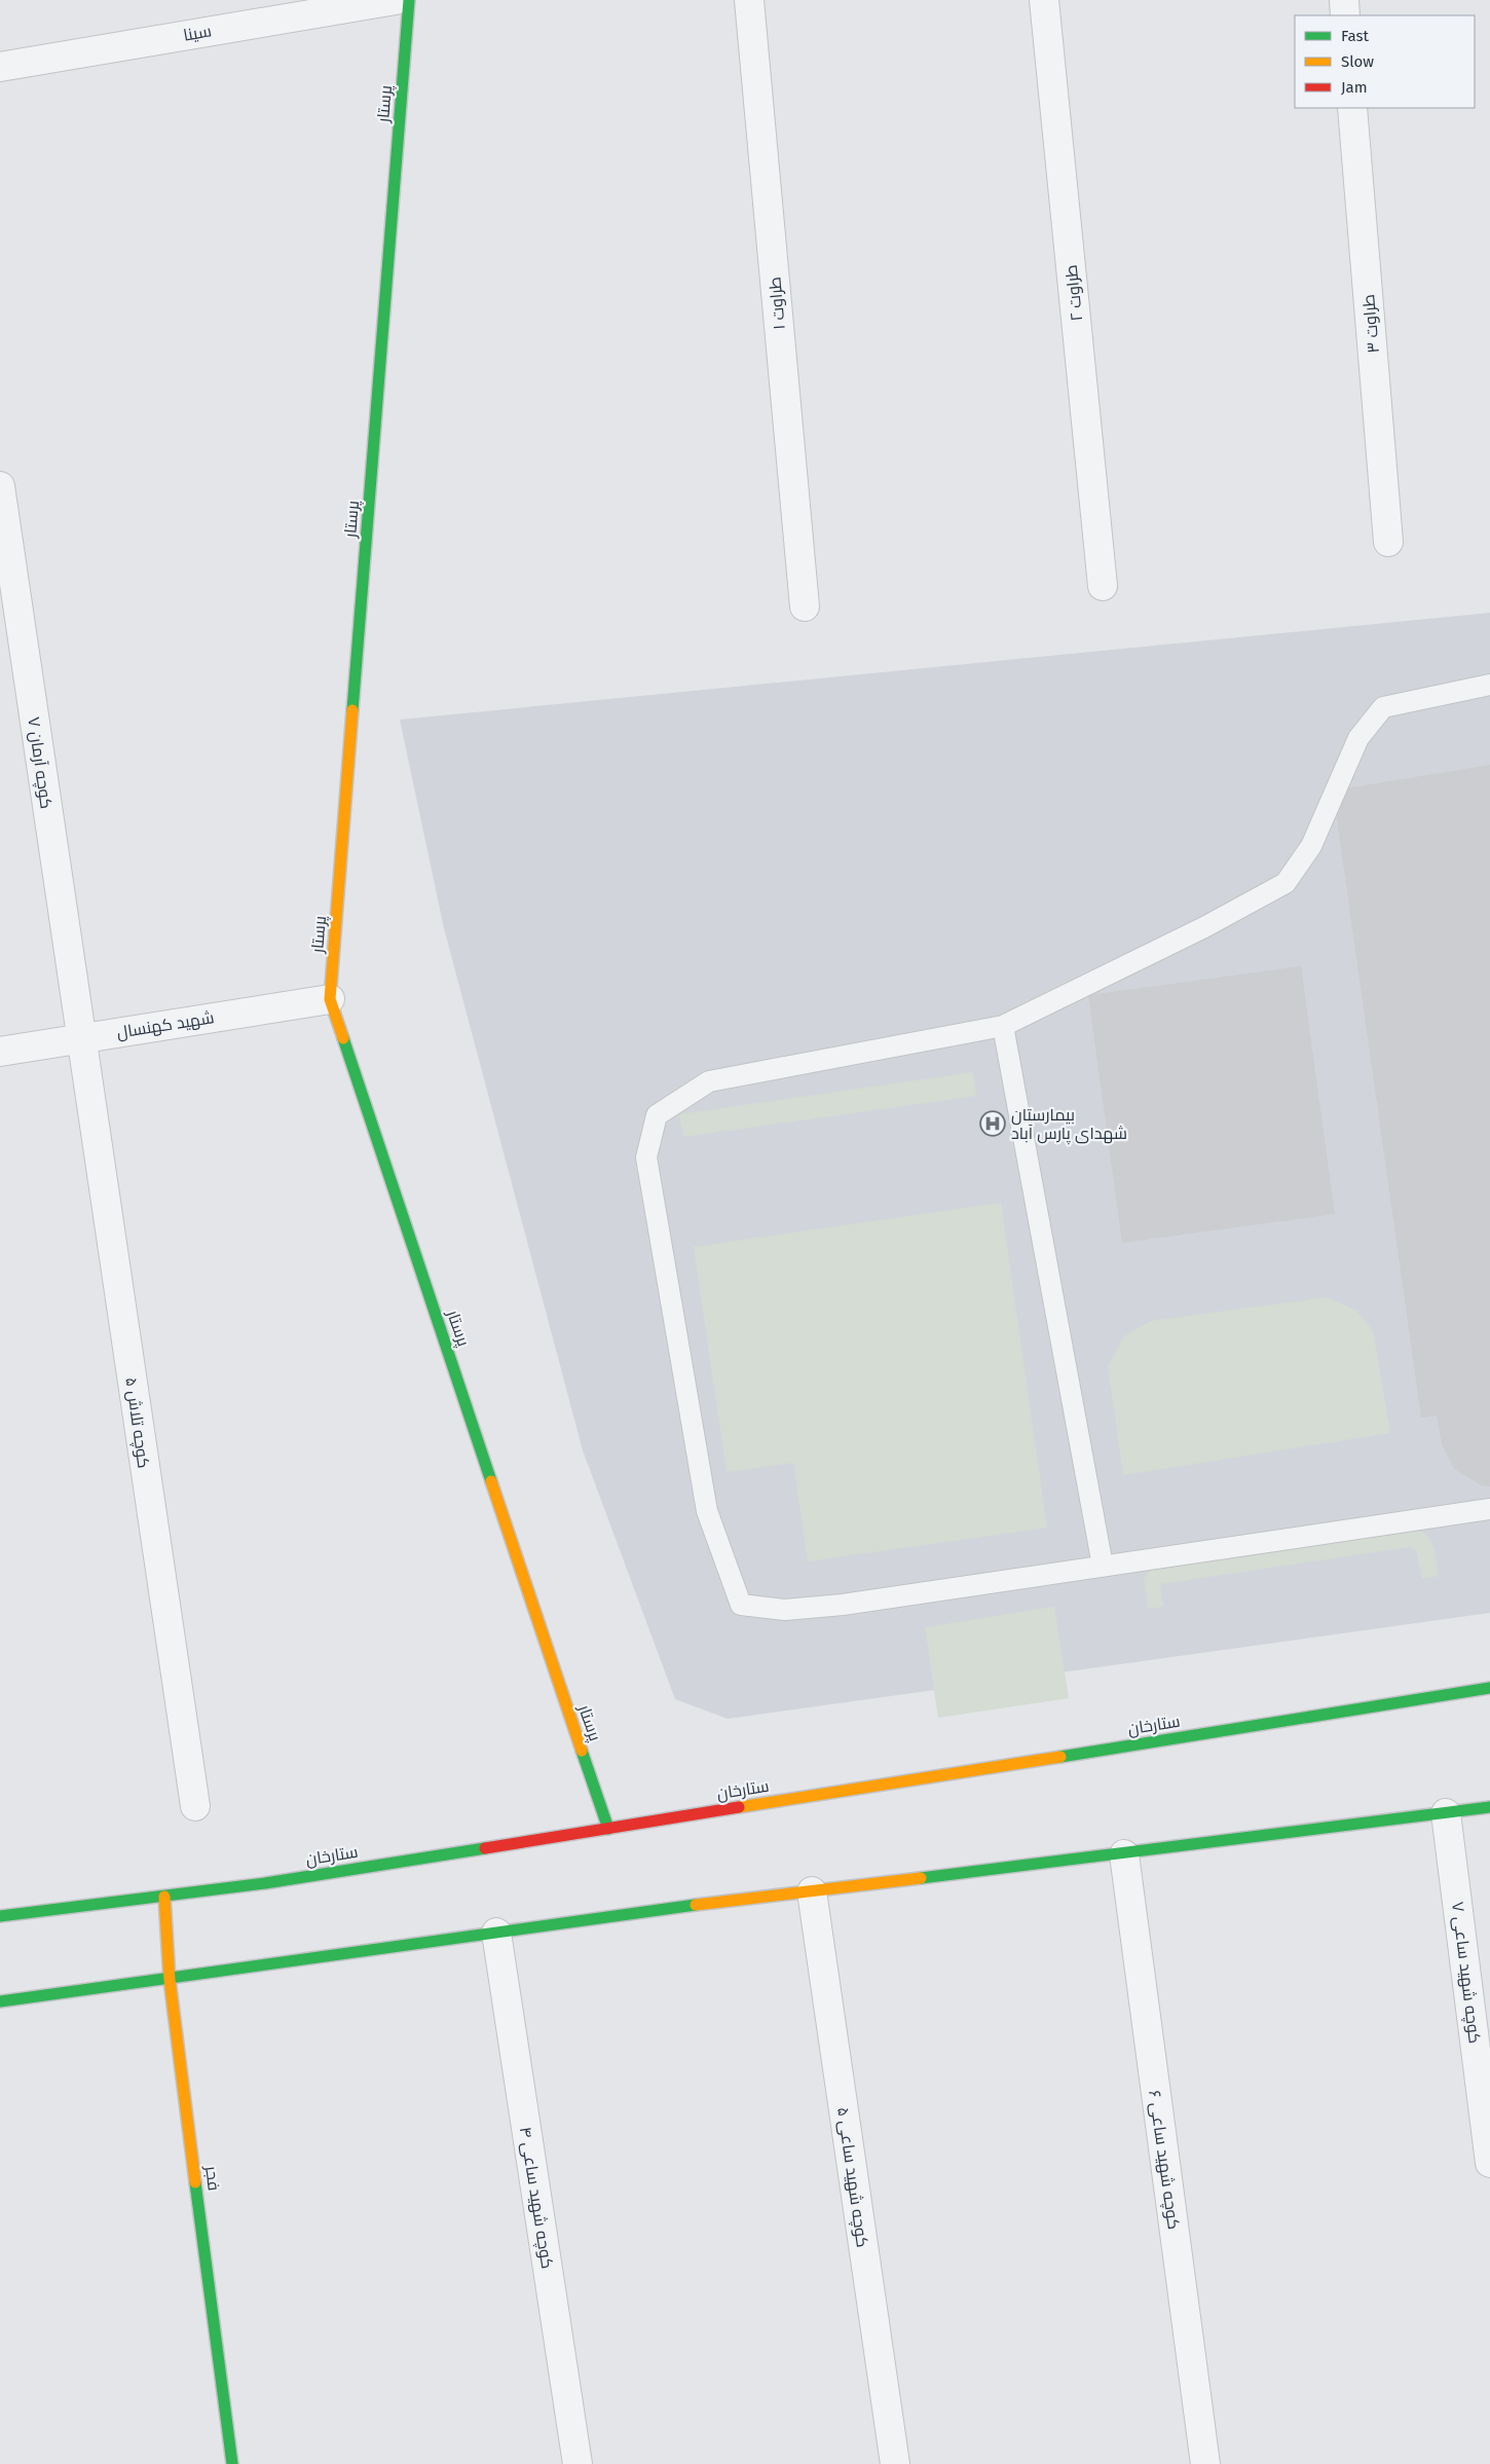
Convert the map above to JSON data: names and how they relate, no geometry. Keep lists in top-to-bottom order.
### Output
{
  "streets": {
    "main road": ["پرستار", "ستارخان", "فجر"],
    "street": [
      "سینا",
      "طراوت ۲",
      "طراوت ۱",
      "طراوت ۳",
      "کوچه آرمان ۷",
      "شهید کهنسال",
      "کوچه تلاش ۵",
      "کوچه شهید ساعی ۷",
      "کوچه شهید ساعی ۶",
      "کوچه شهید ساعی ۵",
      "کوچه شهید ساعی ۴"
    ]
  },
  "crossings": [
    ["پرستار", "شهید کهنسال"],
    ["پرستار", "ستارخان"],
    ["کوچه آرمان ۷", "شهید کهنسال"],
    ["کوچه آرمان ۷", "کوچه تلاش ۵"],
    ["شهید کهنسال", "کوچه تلاش ۵"],
    ["ستارخان", "فجر"]
  ],
  "places": {
    "hospital": ["بیمارستان شهدای پارس آباد"]
  },
  "legend": ["Fast", "Slow", "Jam"]
}
